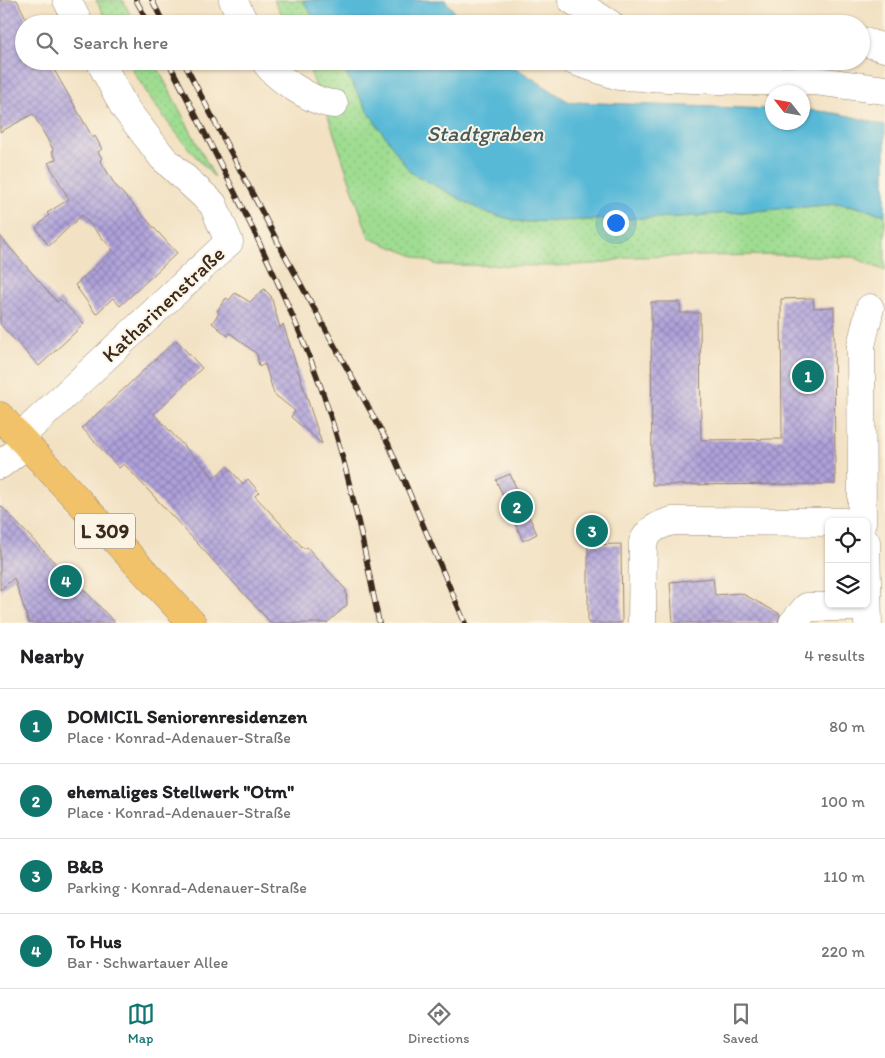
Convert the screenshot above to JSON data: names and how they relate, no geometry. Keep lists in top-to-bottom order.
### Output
{
  "streets": {
    "main road": ["L 309"],
    "street": ["Katharinenstraße"]
  },
  "crossings": [
    ["Katharinenstraße", "L 309"]
  ],
  "water": ["Stadtgraben"],
  "north": "top left",
  "page": {
    "search": "Search here",
    "pins": [
      "1",
      "2",
      "3",
      "4"
    ],
    "heading": ["Nearby", "4 results"],
    "list": [
      {
        "mark": "1",
        "name": "DOMICIL Seniorenresidenzen",
        "note": "Place · Konrad-Adenauer-Straße",
        "value": "80 m"
      },
      {
        "mark": "2",
        "name": "ehemaliges Stellwerk \"Otm\"",
        "note": "Place · Konrad-Adenauer-Straße",
        "value": "100 m"
      },
      {
        "mark": "3",
        "name": "B&B",
        "note": "Parking · Konrad-Adenauer-Straße",
        "value": "110 m"
      },
      {
        "mark": "4",
        "name": "To Hus",
        "note": "Bar · Schwartauer Allee",
        "value": "220 m"
      }
    ],
    "nav": ["Map", "Directions", "Saved"]
  }
}
